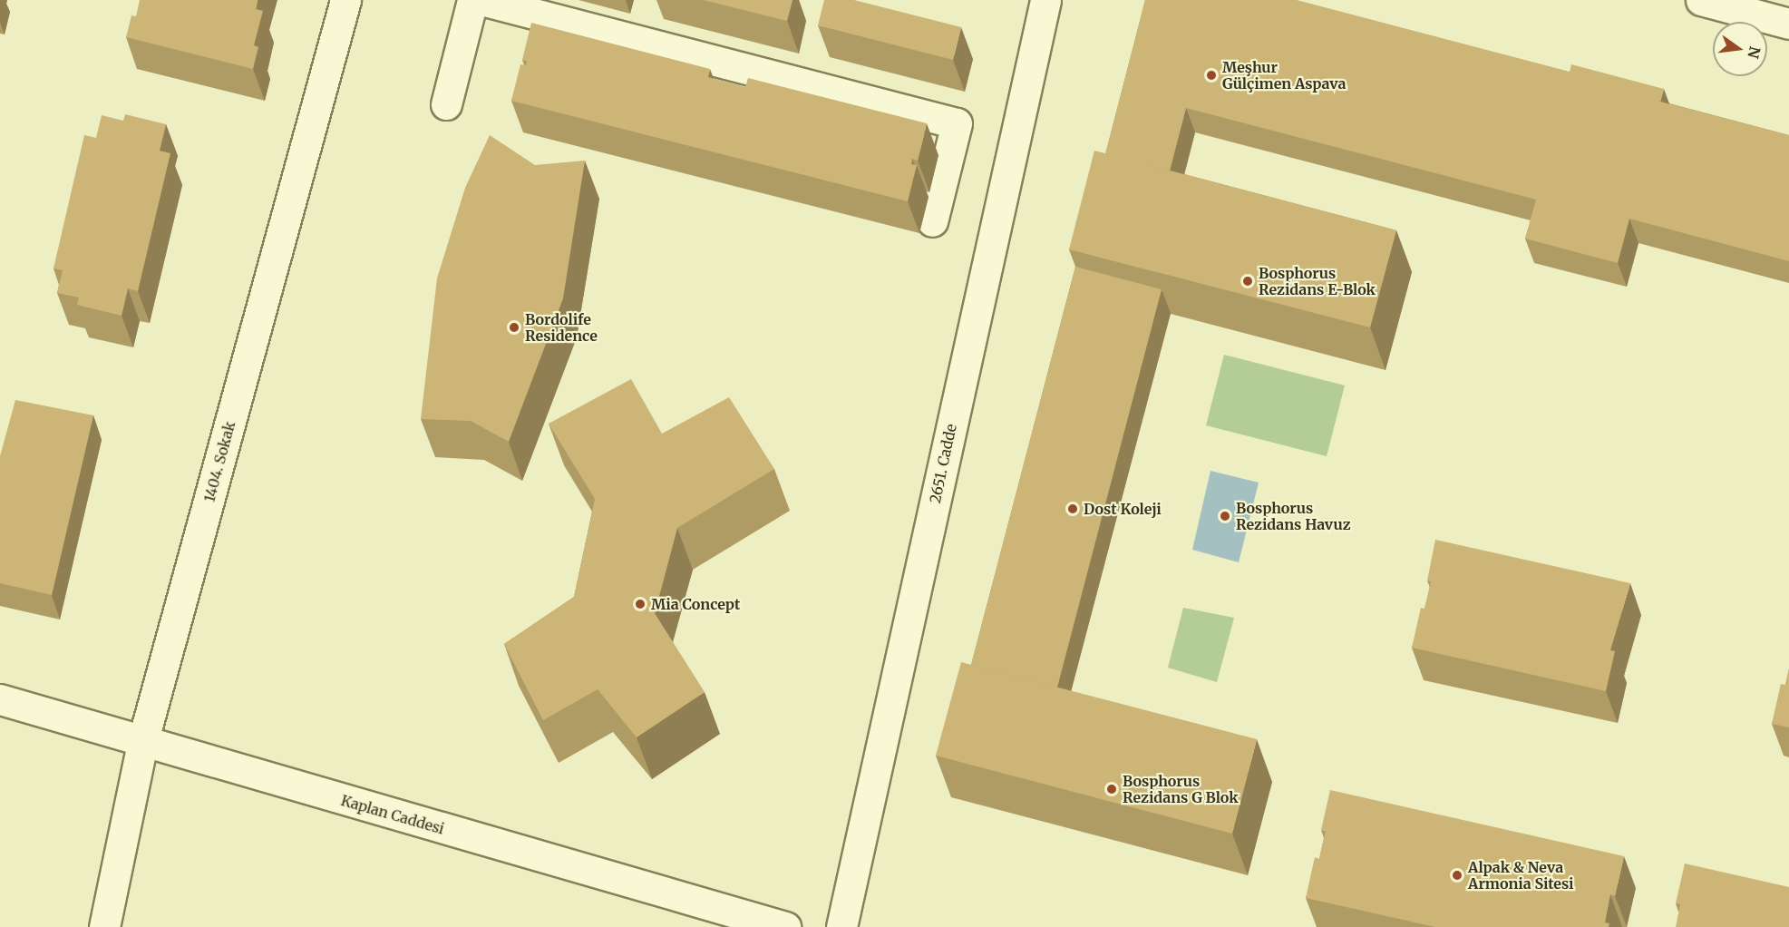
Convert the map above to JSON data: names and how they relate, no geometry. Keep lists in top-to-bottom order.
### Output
{
  "streets": {
    "street": ["1404. Sokak", "2651. Cadde", "Kaplan Caddesi"]
  },
  "crossings": [
    ["1404. Sokak", "Kaplan Caddesi"]
  ],
  "places": [
    "Meşhur Gülçimen Aspava",
    "Bosphorus Rezidans E-Blok",
    "Bordolife Residence",
    "Dost Koleji",
    "Bosphorus Rezidans Havuz",
    "Mia Concept",
    "Bosphorus Rezidans G Blok",
    "Alpak & Neva Armonia Sitesi"
  ],
  "north": "right"
}
